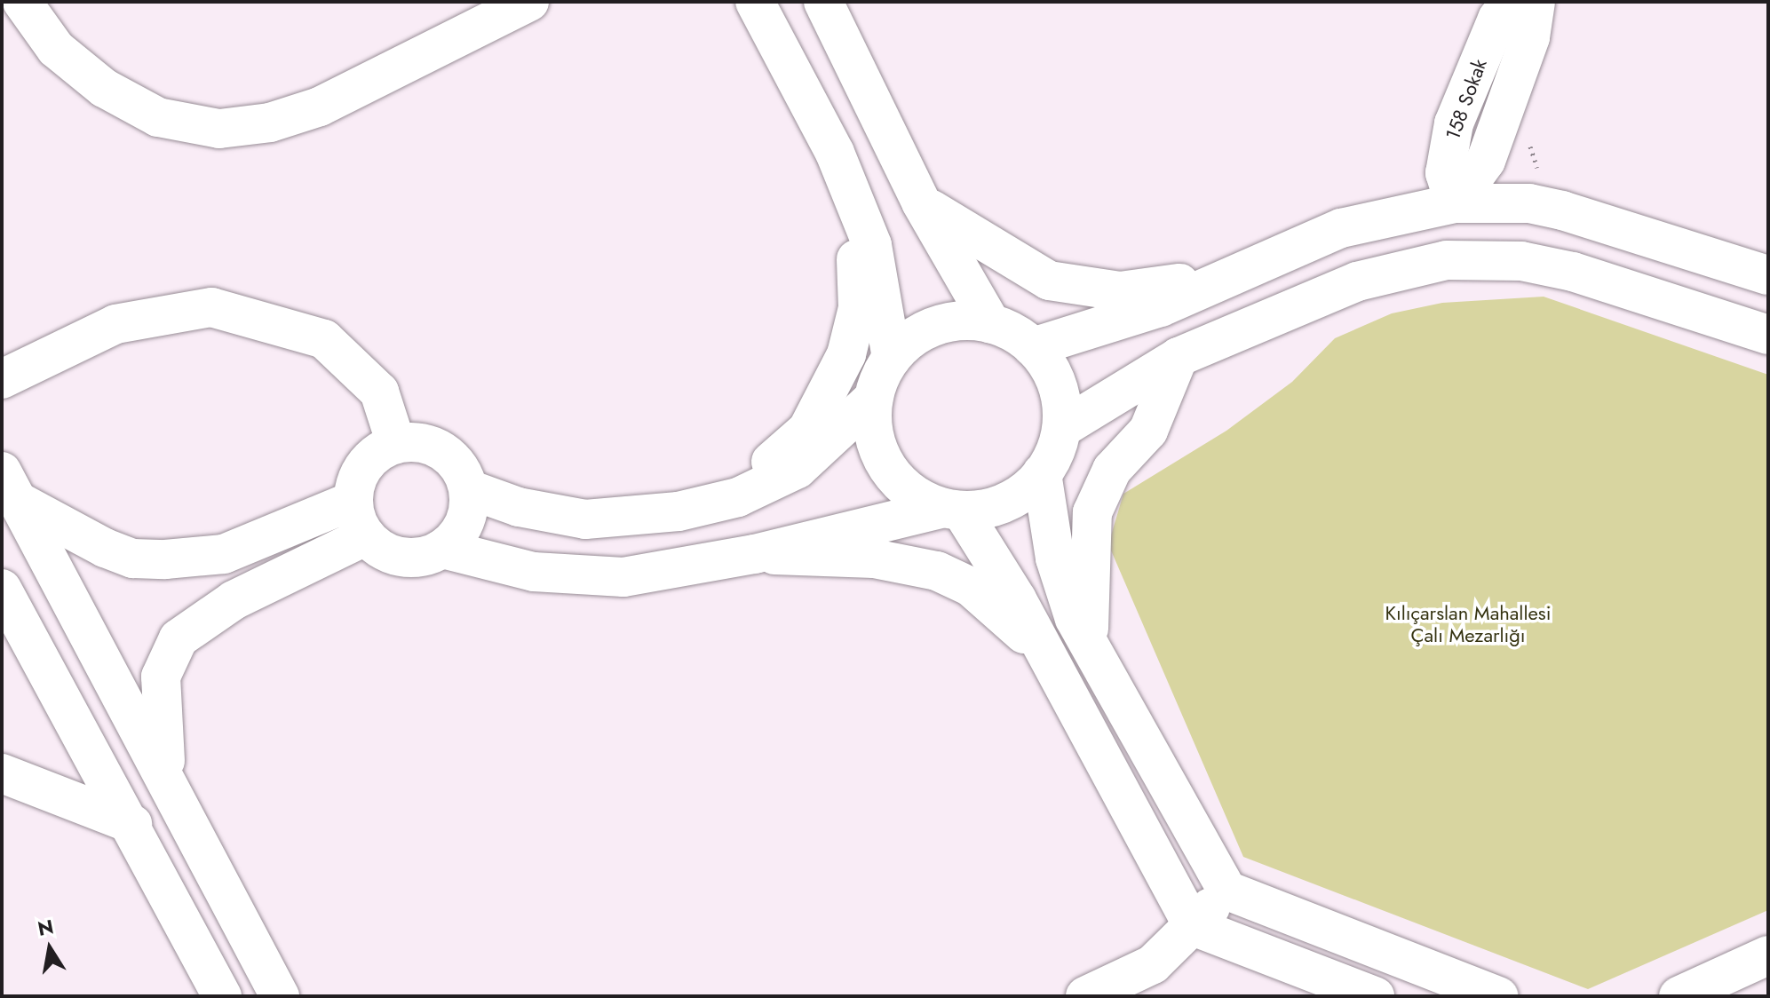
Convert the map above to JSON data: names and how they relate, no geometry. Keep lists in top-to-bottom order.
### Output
{
  "streets": {
    "main road": ["158 Sokak"]
  },
  "parks": ["Kılıçarslan Mahallesi Çalı Mezarlığı"],
  "north": "top"
}
